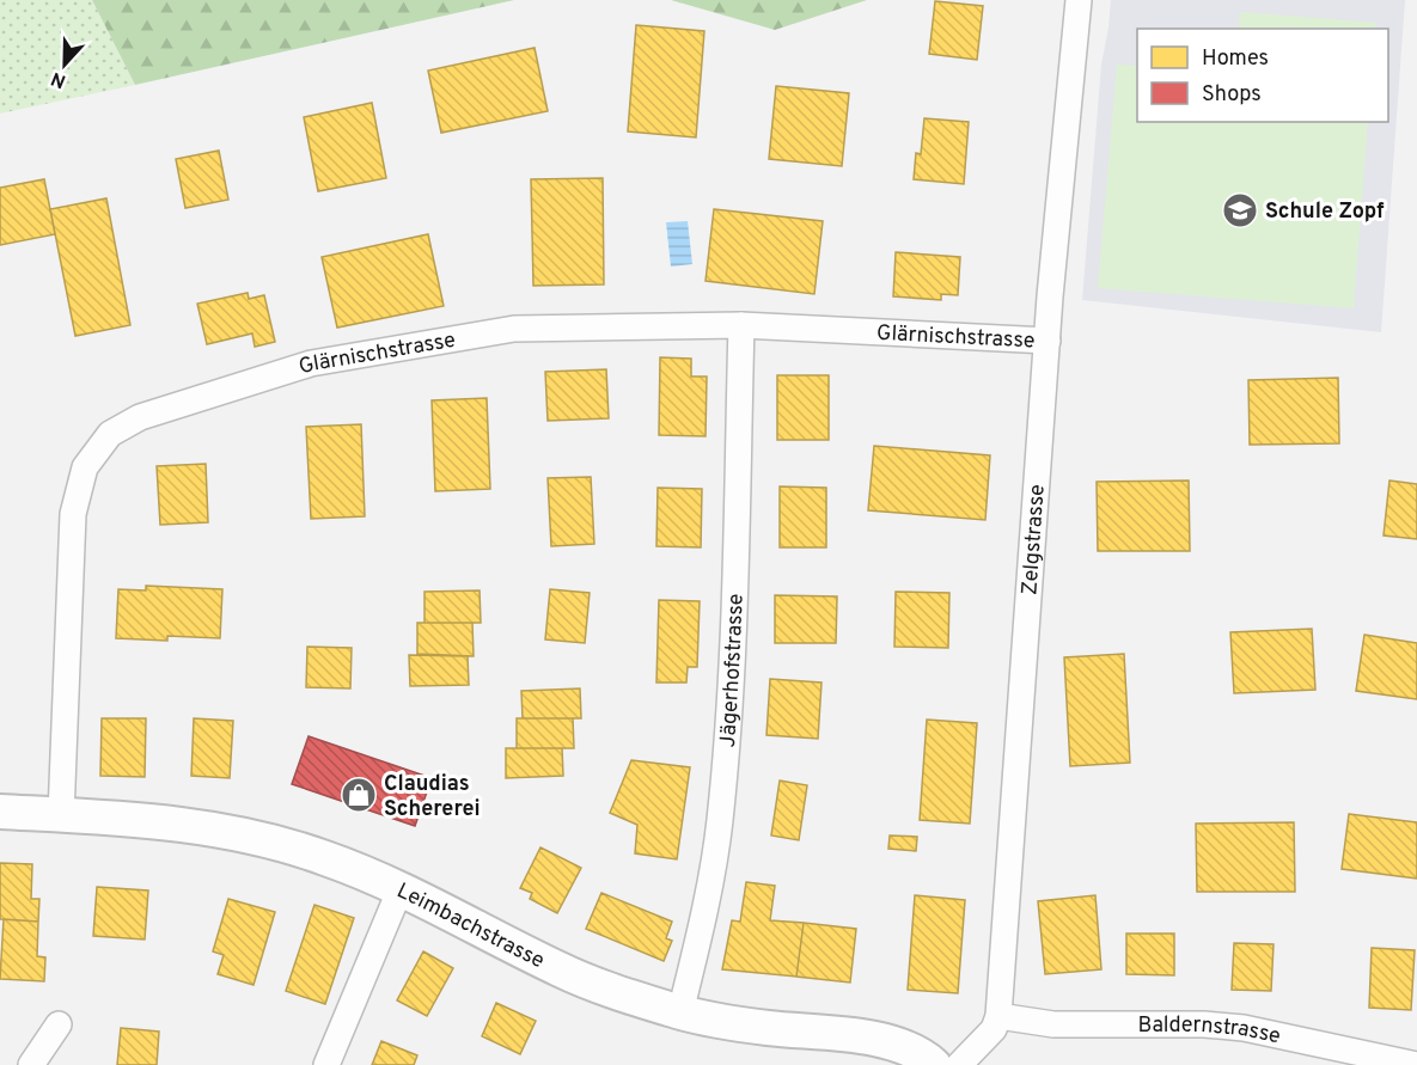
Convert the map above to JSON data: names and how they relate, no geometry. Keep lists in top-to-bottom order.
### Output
{
  "streets": {
    "street": [
      "Glärnischstrasse",
      "Zelgstrasse",
      "Jägerhofstrasse",
      "Leimbachstrasse",
      "Baldernstrasse"
    ]
  },
  "crossings": [
    ["Glärnischstrasse", "Zelgstrasse"],
    ["Glärnischstrasse", "Jägerhofstrasse"],
    ["Glärnischstrasse", "Leimbachstrasse"],
    ["Zelgstrasse", "Baldernstrasse"],
    ["Jägerhofstrasse", "Leimbachstrasse"]
  ],
  "places": {
    "school or university": ["Schule Zopf"],
    "shop": ["Claudias Schererei"]
  },
  "legend": ["Homes", "Shops"],
  "north": "bottom"
}
